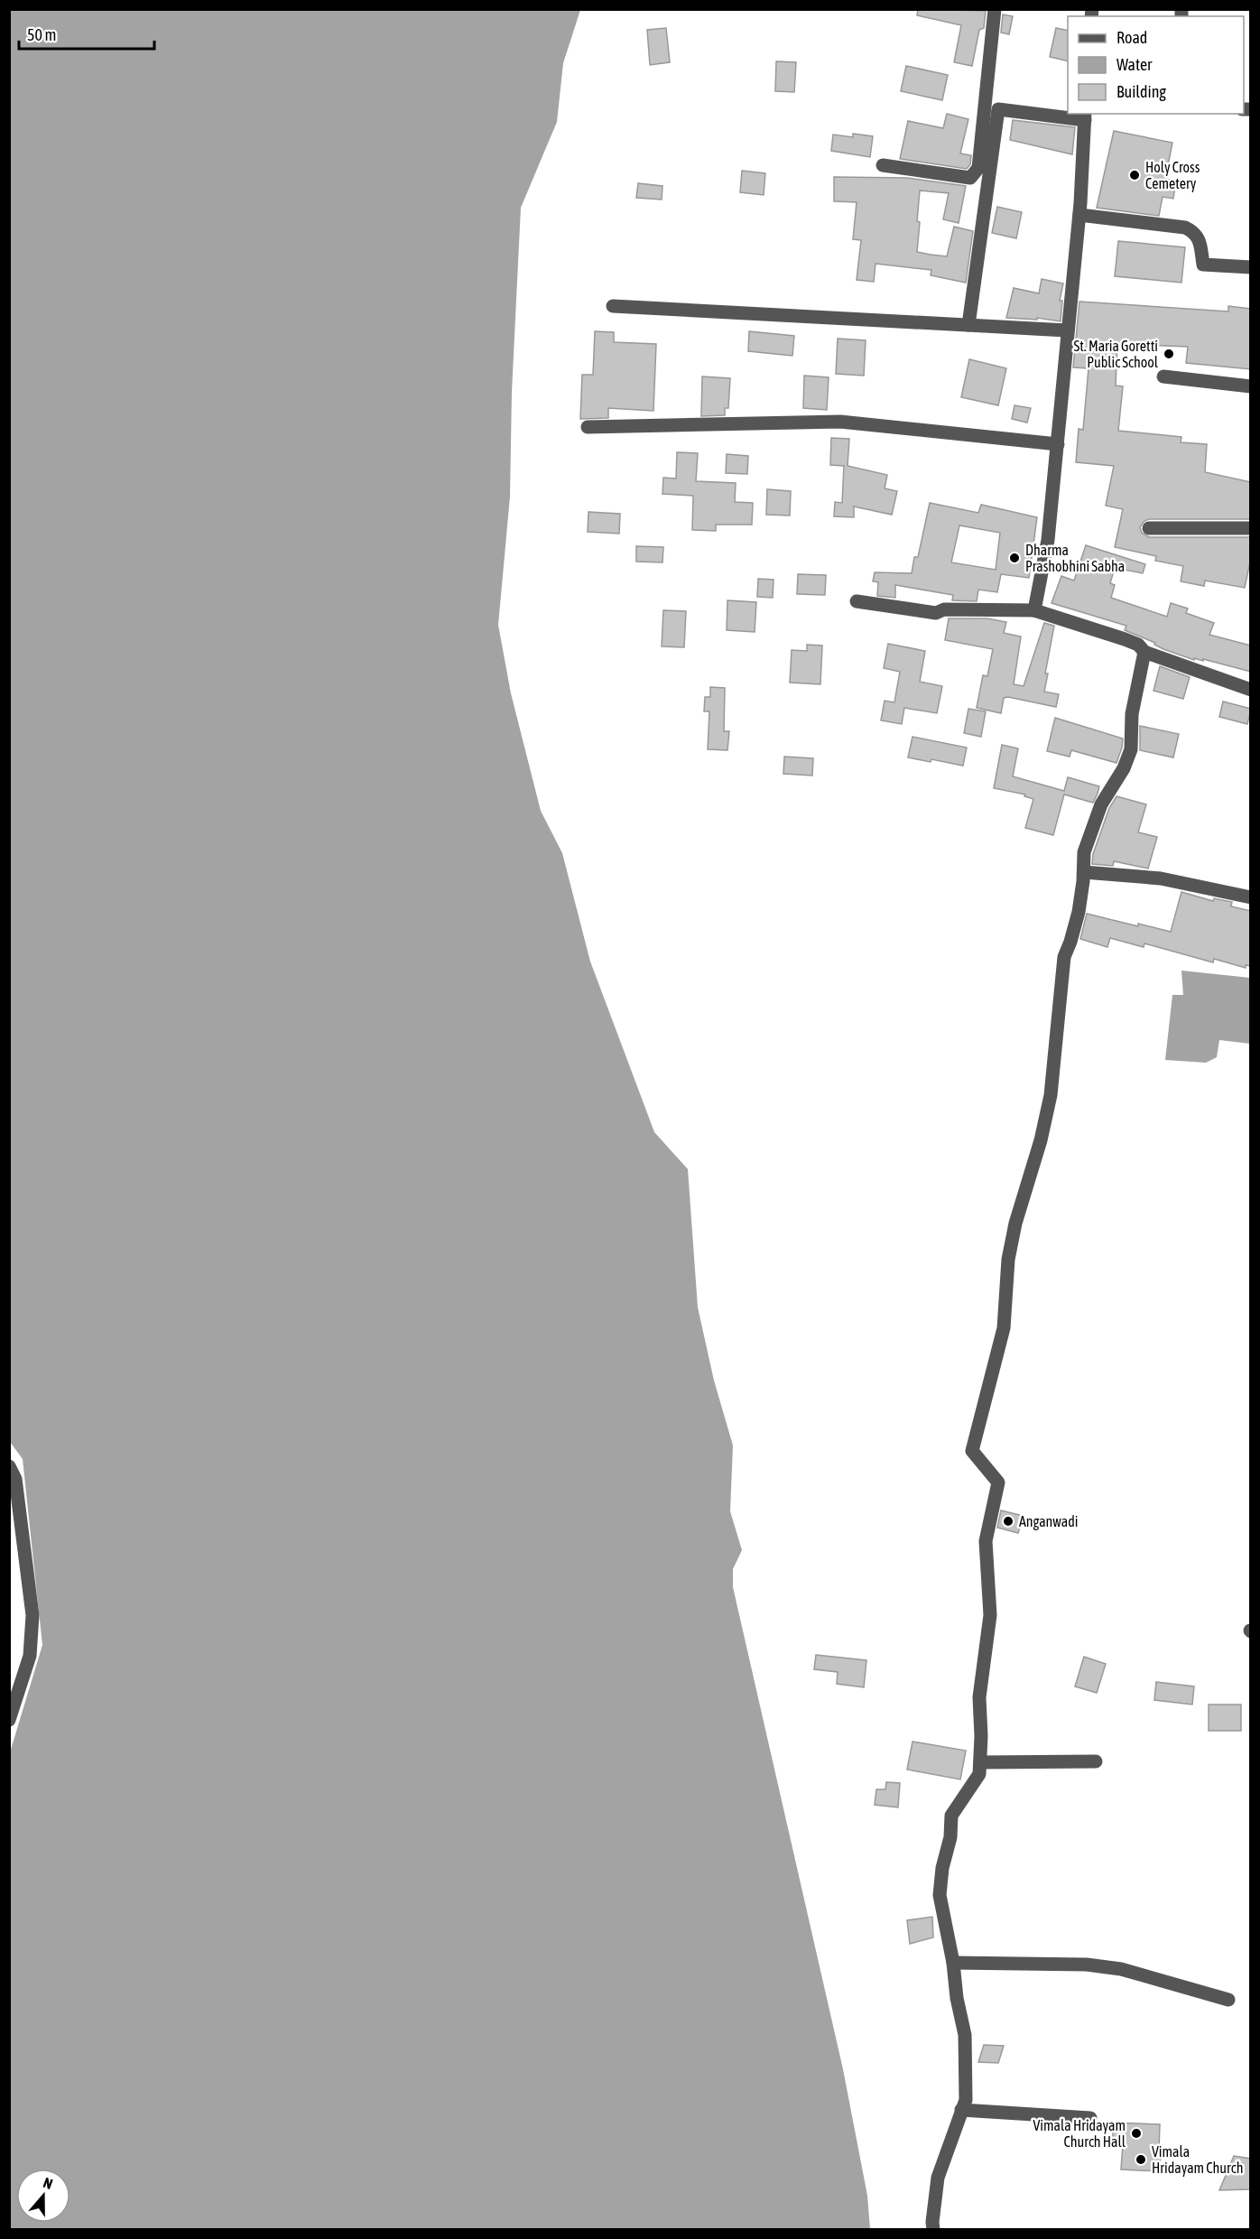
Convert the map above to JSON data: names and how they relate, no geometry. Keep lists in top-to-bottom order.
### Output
{
  "places": [
    "Holy Cross Cemetery",
    "St. Maria Goretti Public School",
    "Dharma Prashobhini Sabha",
    "Anganwadi",
    "Vimala Hridayam Church Hall",
    "Vimala Hridayam Church"
  ],
  "legend": ["Road", "Water", "Building"],
  "scale_bar": "50 m",
  "north": "top"
}
